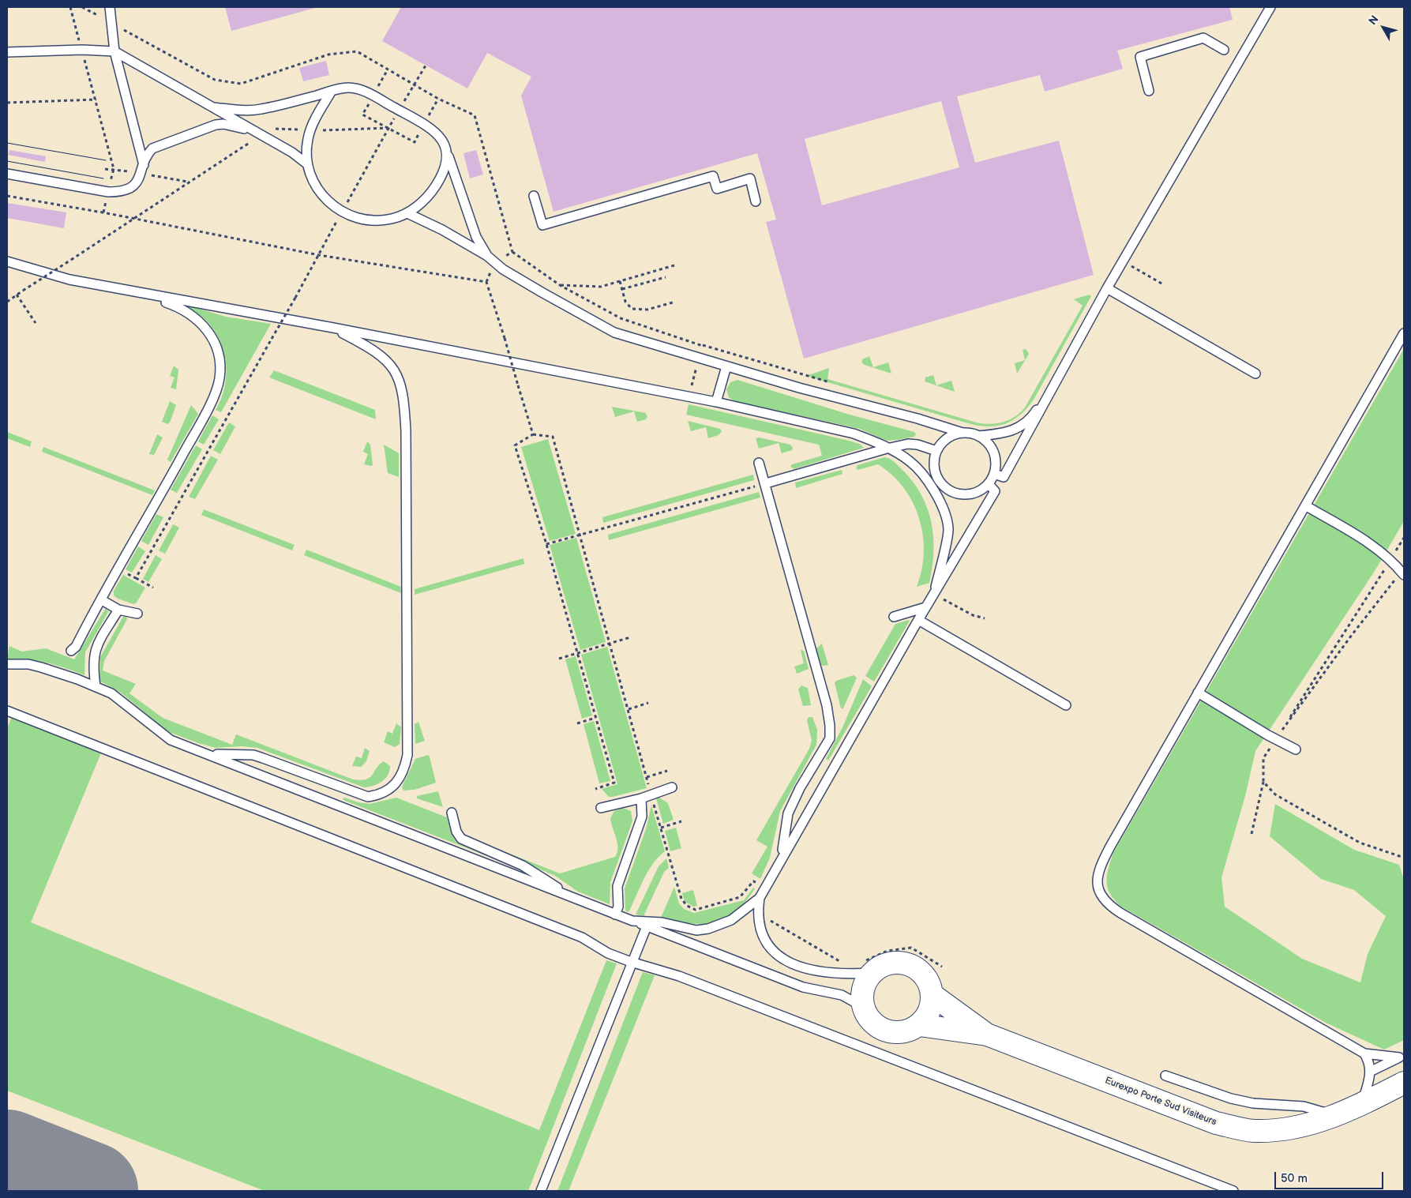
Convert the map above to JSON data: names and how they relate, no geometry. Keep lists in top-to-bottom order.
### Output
{
  "streets": {
    "street": ["Eurexpo Porte Sud Visiteurs"]
  },
  "scale_bar": "50 m",
  "north": "top left"
}
